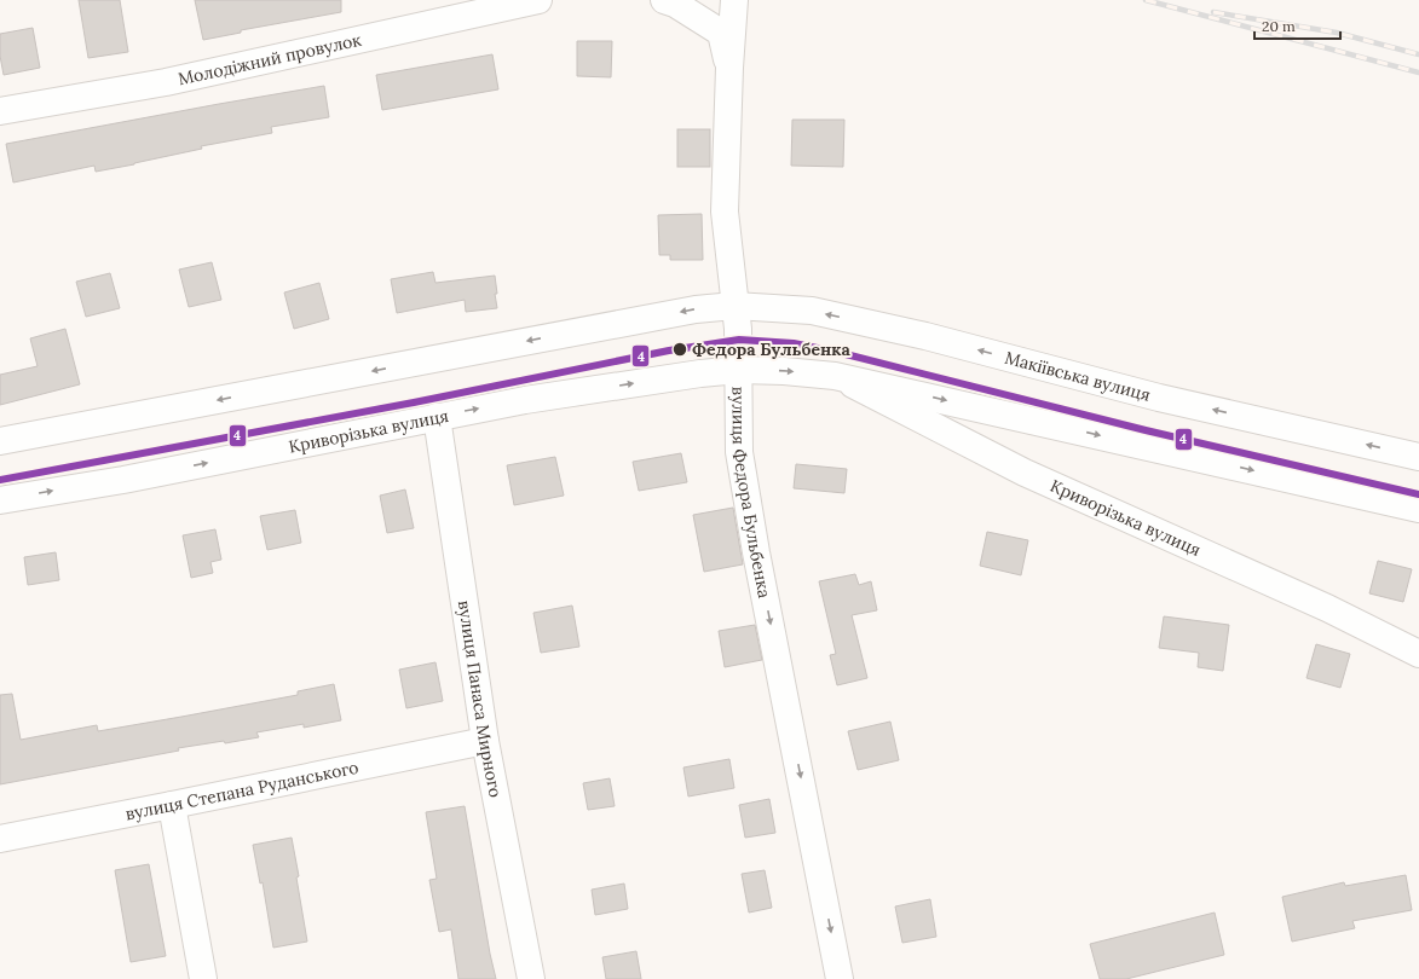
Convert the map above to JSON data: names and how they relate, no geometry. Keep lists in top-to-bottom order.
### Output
{
  "streets": {
    "street": [
      "Молодіжний провулок",
      "Макіївська вулиця",
      "Криворізька вулиця",
      "вулиця Федора Бульбенка",
      "вулиця Панаса Мирного",
      "вулиця Степана Руданського"
    ]
  },
  "crossings": [
    ["Макіївська вулиця", "вулиця Федора Бульбенка"],
    ["Криворізька вулиця", "вулиця Федора Бульбенка"],
    ["Криворізька вулиця", "вулиця Панаса Мирного"],
    ["вулиця Панаса Мирного", "вулиця Степана Руданського"]
  ],
  "one_way": ["вулиця Федора Бульбенка"],
  "places": ["Федора Бульбенка"],
  "lines": ["transit line 4"],
  "scale_bar": "20 m"
}
